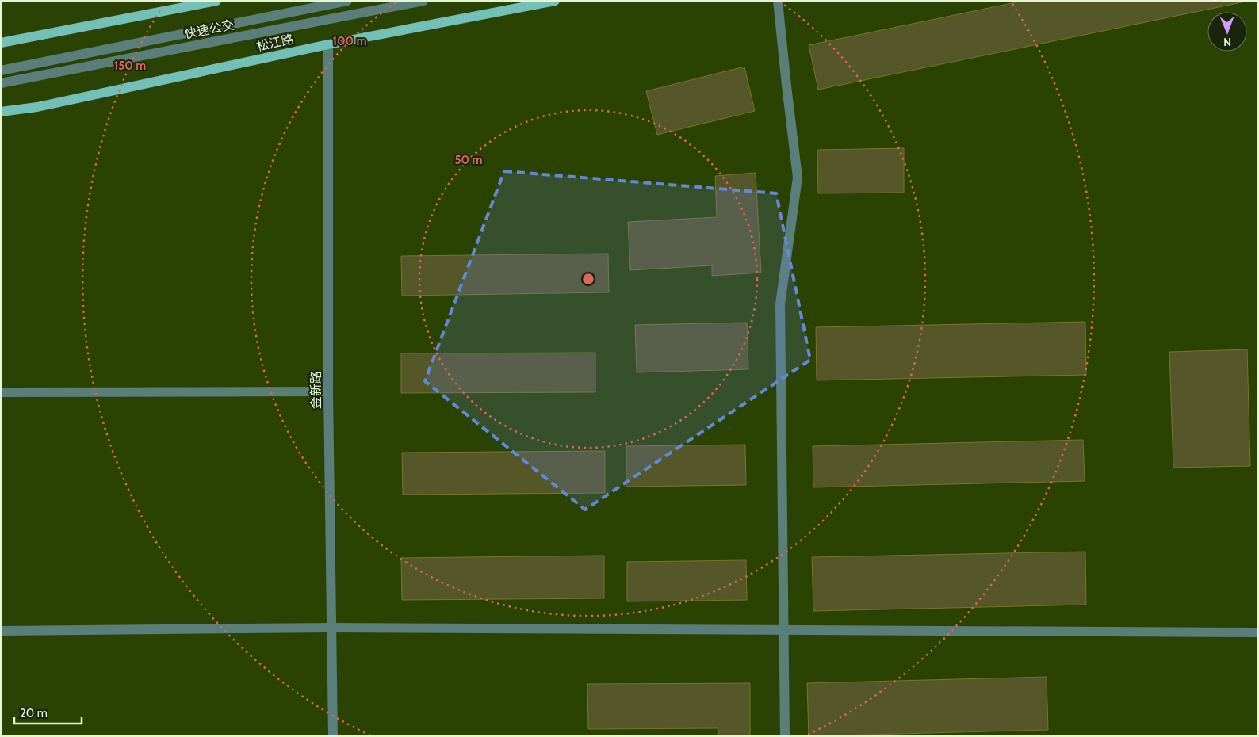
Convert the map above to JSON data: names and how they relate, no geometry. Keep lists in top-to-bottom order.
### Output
{
  "streets": {
    "main road": ["松江路"],
    "street": ["快速公交", "金新路"]
  },
  "crossings": [
    ["松江路", "金新路"]
  ],
  "scale_bar": "20 m",
  "north": "bottom",
  "rings": ["100 m", "150 m", "50 m"]
}
